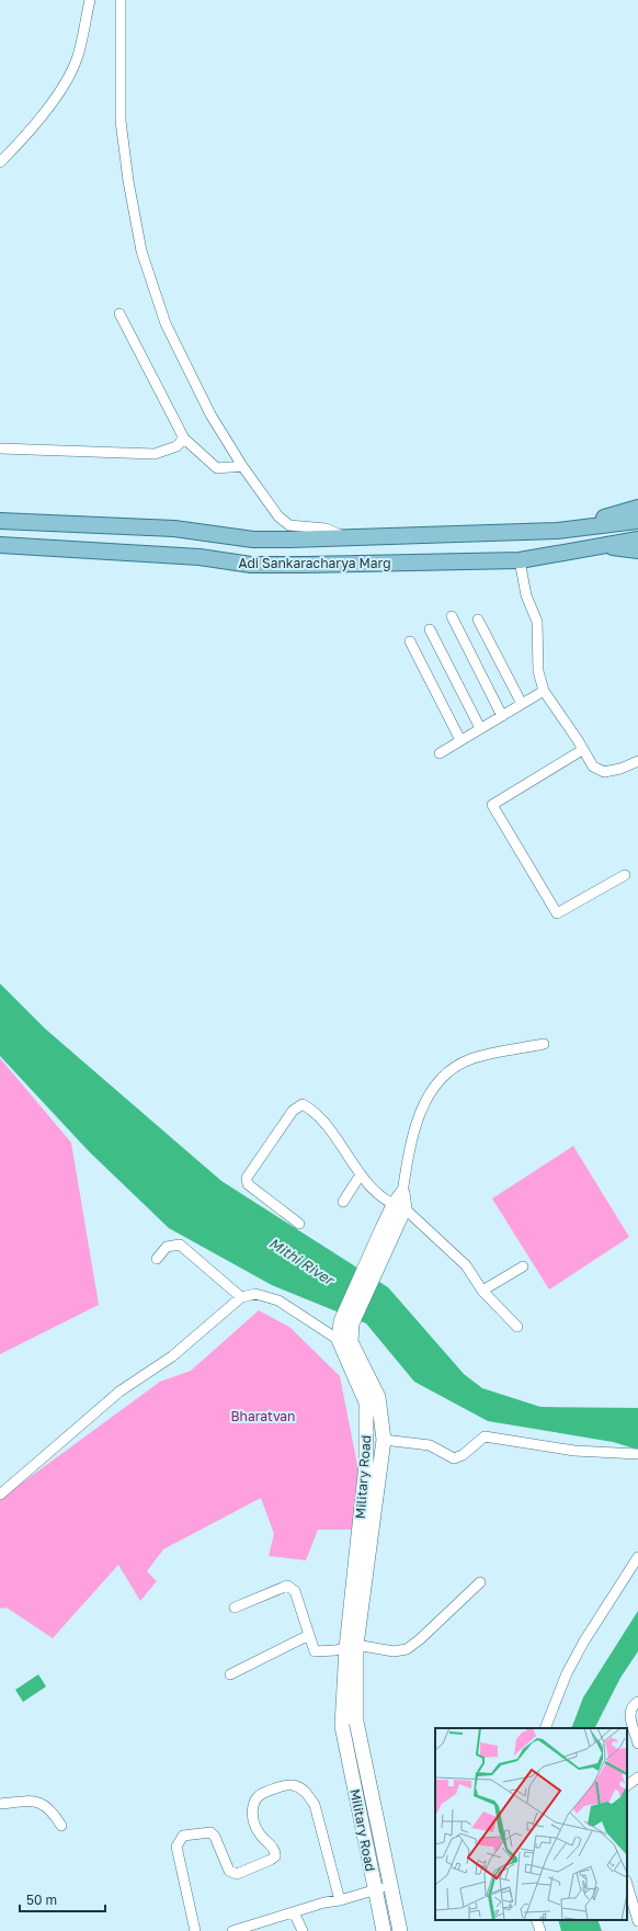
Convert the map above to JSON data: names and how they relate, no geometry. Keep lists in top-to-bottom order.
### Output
{
  "streets": {
    "main road": ["Adi Sankaracharya Marg"],
    "street": ["Military Road"]
  },
  "water": ["Mithi River"],
  "parks": ["Bharatvan"],
  "scale_bar": "50 m"
}
